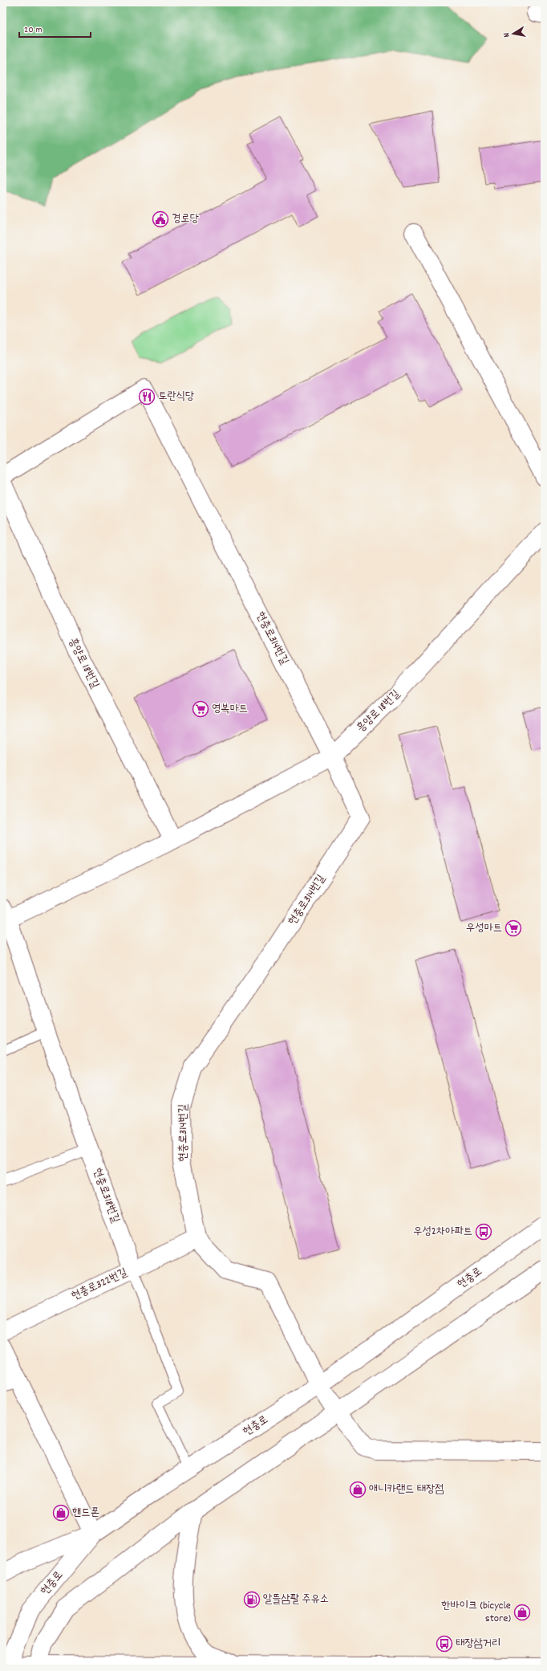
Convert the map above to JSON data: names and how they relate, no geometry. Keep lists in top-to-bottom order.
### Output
{
  "streets": {
    "street": [
      "현충로314번길",
      "흥양로 18번길",
      "현충로318번길",
      "현충로",
      "현충로322번길"
    ]
  },
  "crossings": [
    ["현충로314번길", "흥양로 18번길"],
    ["현충로314번길", "현충로322번길"],
    ["흥양로 18번길", "현충로318번길"],
    ["현충로318번길", "현충로"],
    ["현충로318번길", "현충로322번길"]
  ],
  "places": {
    "public building": ["경로당"],
    "restaurant": ["토란식당"],
    "supermarket": ["영복마트", "우성마트"],
    "bus stop": ["우성2차아파트", "태장삼거리"],
    "shop": ["애니카랜드 태장점", "핸드폰", "한바이크 (bicycle store)"],
    "fuel station": ["알뜰삼팔 주유소"]
  },
  "scale_bar": "20 m",
  "north": "left"
}
